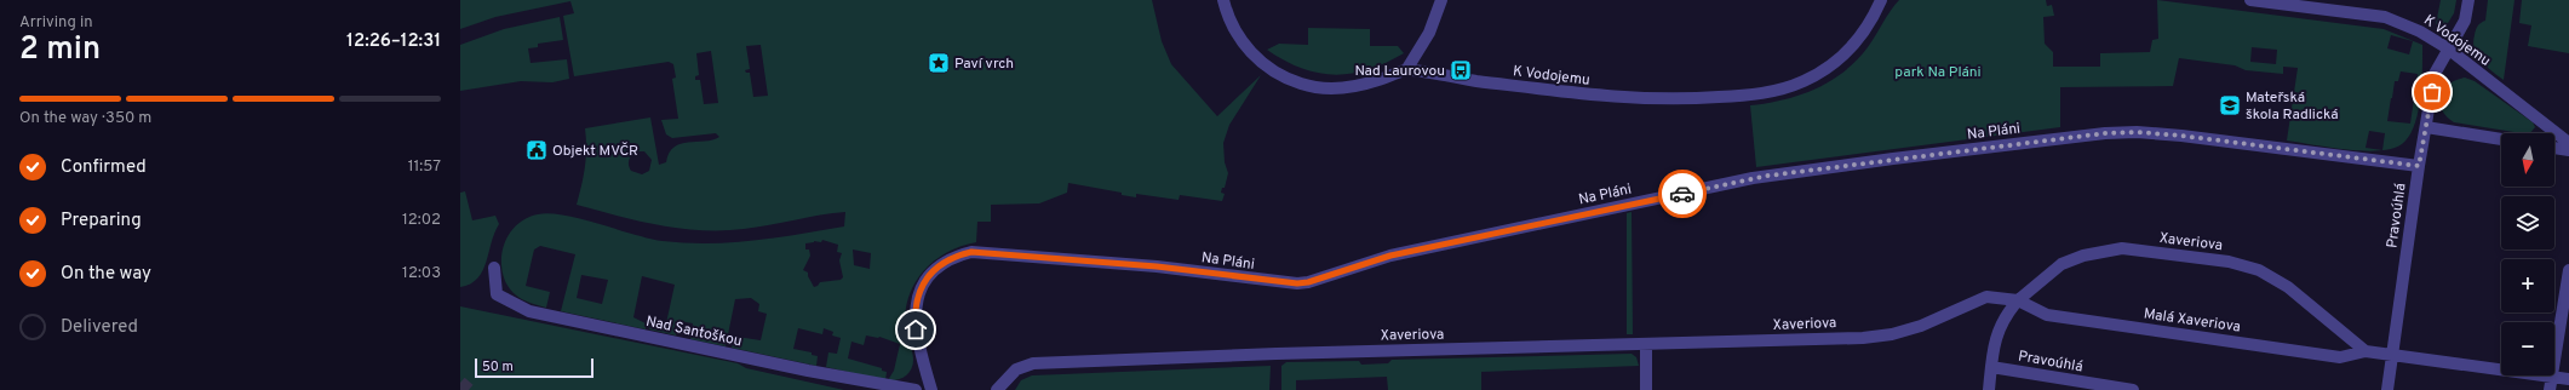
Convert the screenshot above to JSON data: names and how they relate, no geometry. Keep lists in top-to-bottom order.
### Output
{
  "streets": {
    "street": [
      "K Vodojemu",
      "Na Pláni",
      "Pravoúhlá",
      "Xaveriova",
      "Malá Xaveriova",
      "Nad Santoškou"
    ]
  },
  "crossings": [
    ["K Vodojemu", "Pravoúhlá"],
    ["Na Pláni", "Pravoúhlá"],
    ["Pravoúhlá", "Xaveriova"],
    ["Xaveriova", "Malá Xaveriova"]
  ],
  "parks": ["park Na Pláni"],
  "places": {
    "place": ["Paví vrch"],
    "bus stop": ["Nad Laurovou"],
    "school or university": ["Mateřská škola Radlická"],
    "public building": ["Objekt MVČR"]
  },
  "scale_bar": "50 m",
  "north": "bottom",
  "page": {
    "heading": ["2 min", "Arriving in", "12:26–12:31"],
    "bar": "On the way · 350 m",
    "map_buttons": ["+", "−"],
    "list": [
      ["Confirmed", "11:57"],
      ["Preparing", "12:02"],
      ["On the way", "12:03"],
      "Delivered"
    ],
    "scale": "50 m"
  }
}
